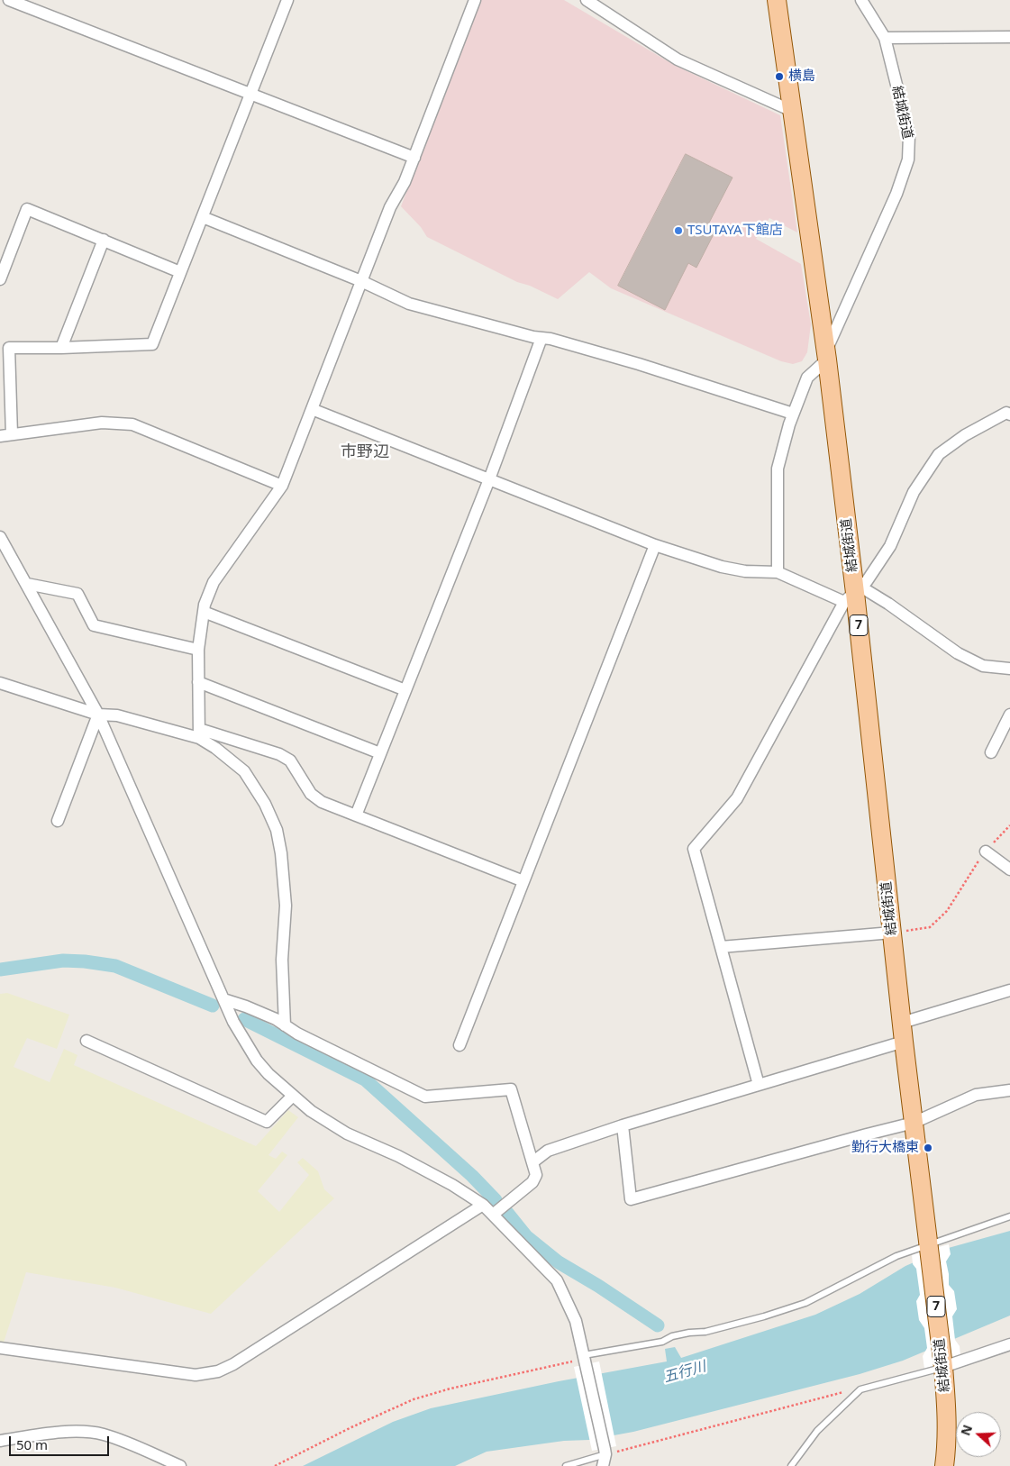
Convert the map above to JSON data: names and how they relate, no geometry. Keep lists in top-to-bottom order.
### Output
{
  "streets": {
    "main road": ["結城街道", "7"]
  },
  "districts": ["市野辺"],
  "water": ["五行川"],
  "places": ["横島", "TSUTAYA下館店", "勤行大橋東"],
  "scale_bar": "50 m",
  "north": "left"
}
